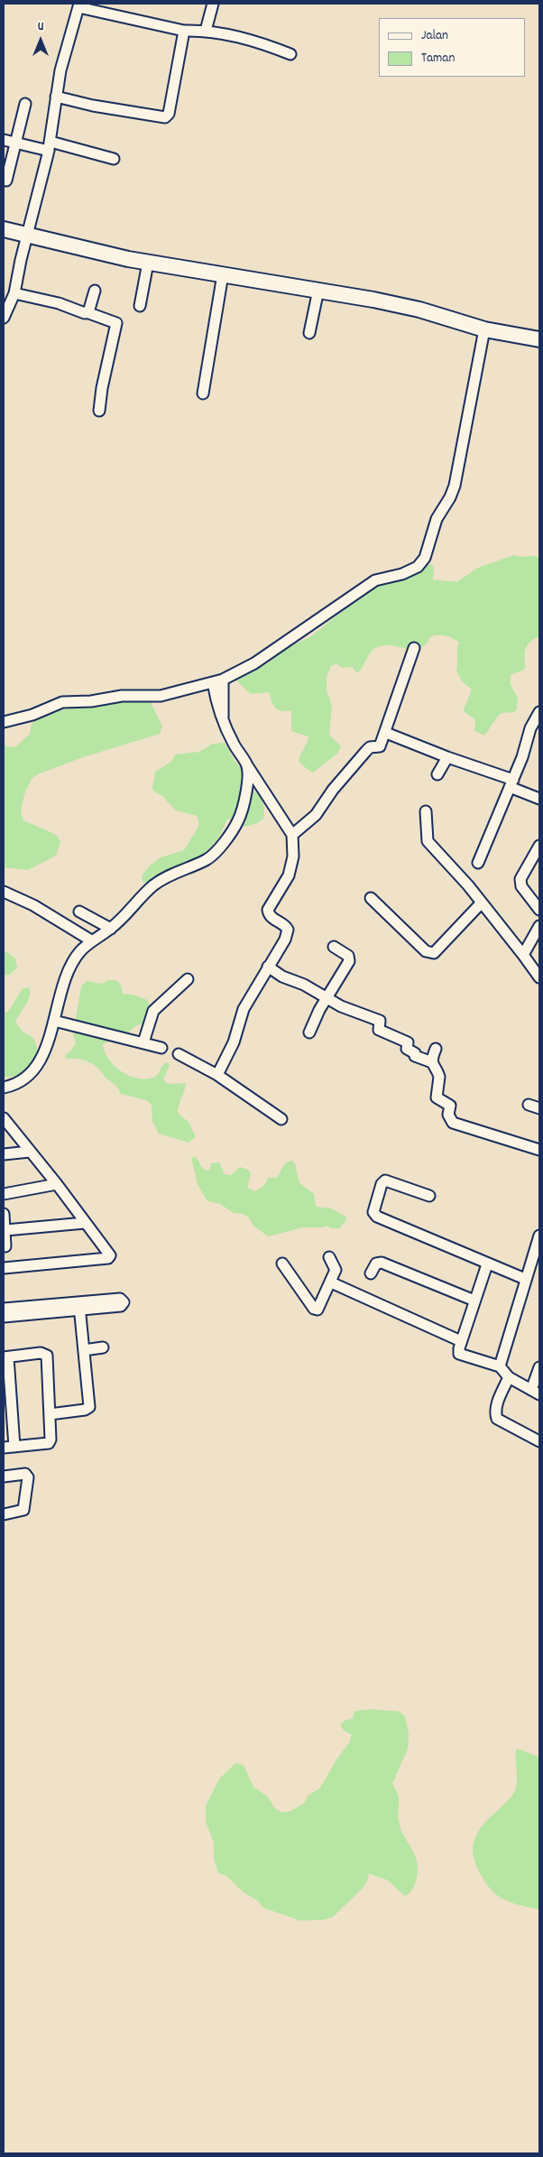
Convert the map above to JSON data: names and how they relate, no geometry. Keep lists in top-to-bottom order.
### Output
{
  "legend": ["Jalan", "Taman"],
  "north": "top"
}
